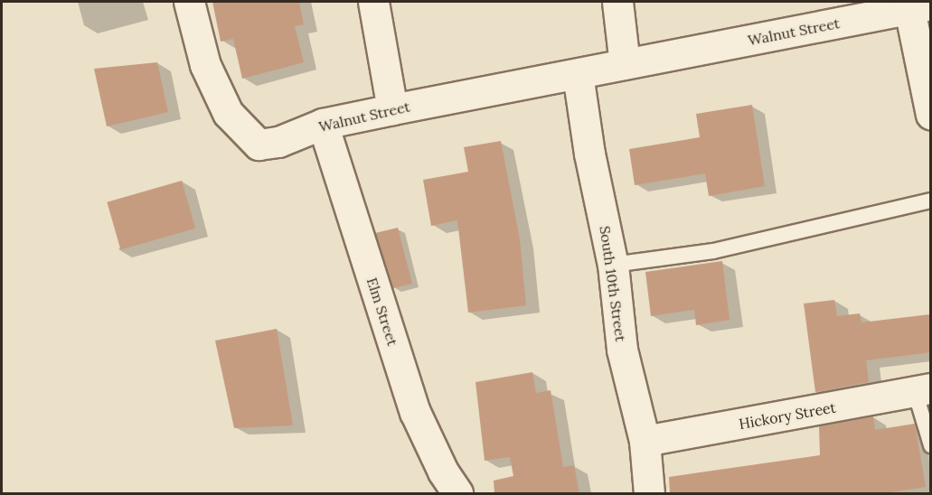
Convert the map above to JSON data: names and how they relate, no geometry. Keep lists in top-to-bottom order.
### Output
{
  "streets": {
    "street": [
      "Walnut Street",
      "South 10th Street",
      "Elm Street",
      "Hickory Street"
    ]
  },
  "crossings": [
    ["Walnut Street", "South 10th Street"],
    ["Walnut Street", "Elm Street"],
    ["South 10th Street", "Hickory Street"]
  ]
}
